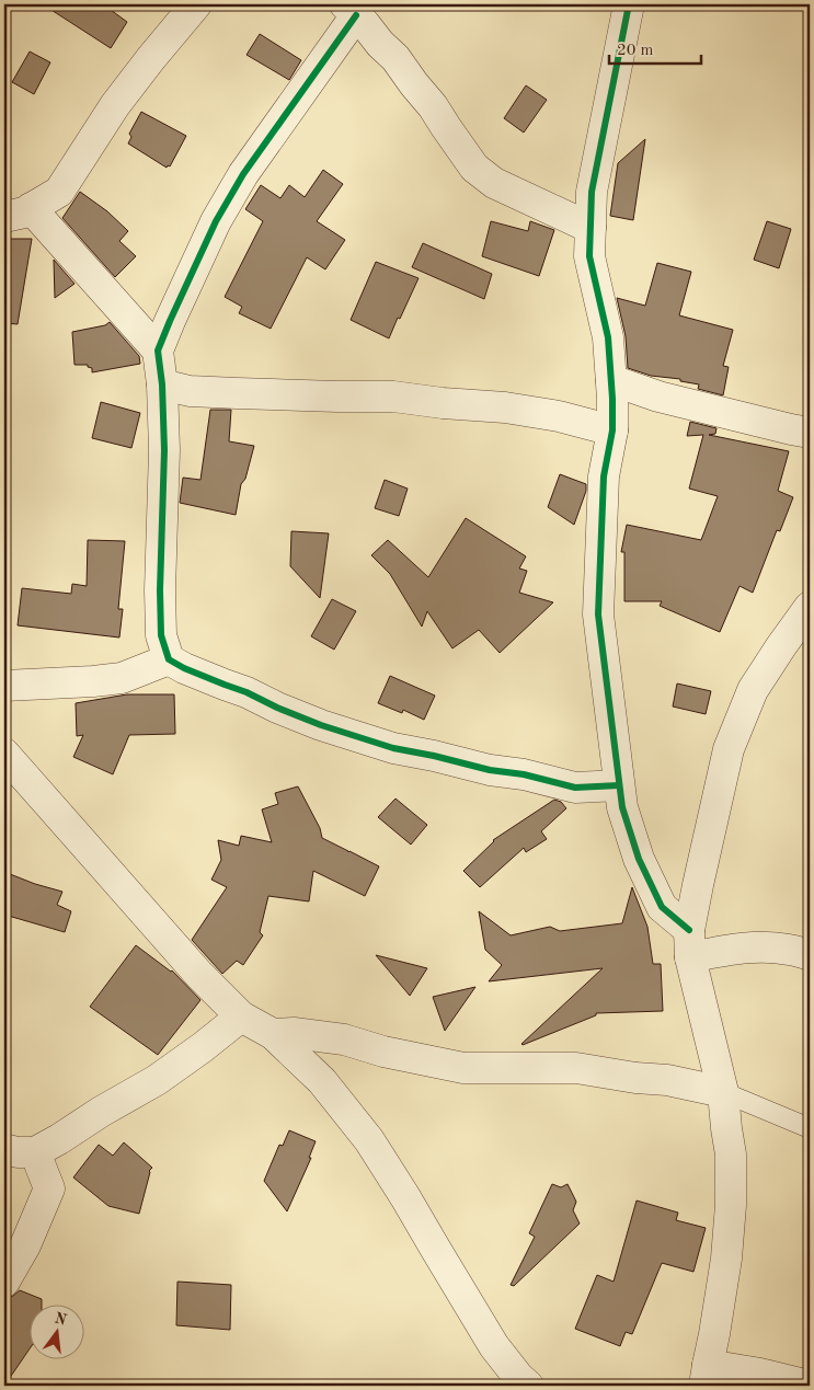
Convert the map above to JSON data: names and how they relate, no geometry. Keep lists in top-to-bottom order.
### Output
{
  "scale_bar": "20 m",
  "north": "top"
}
